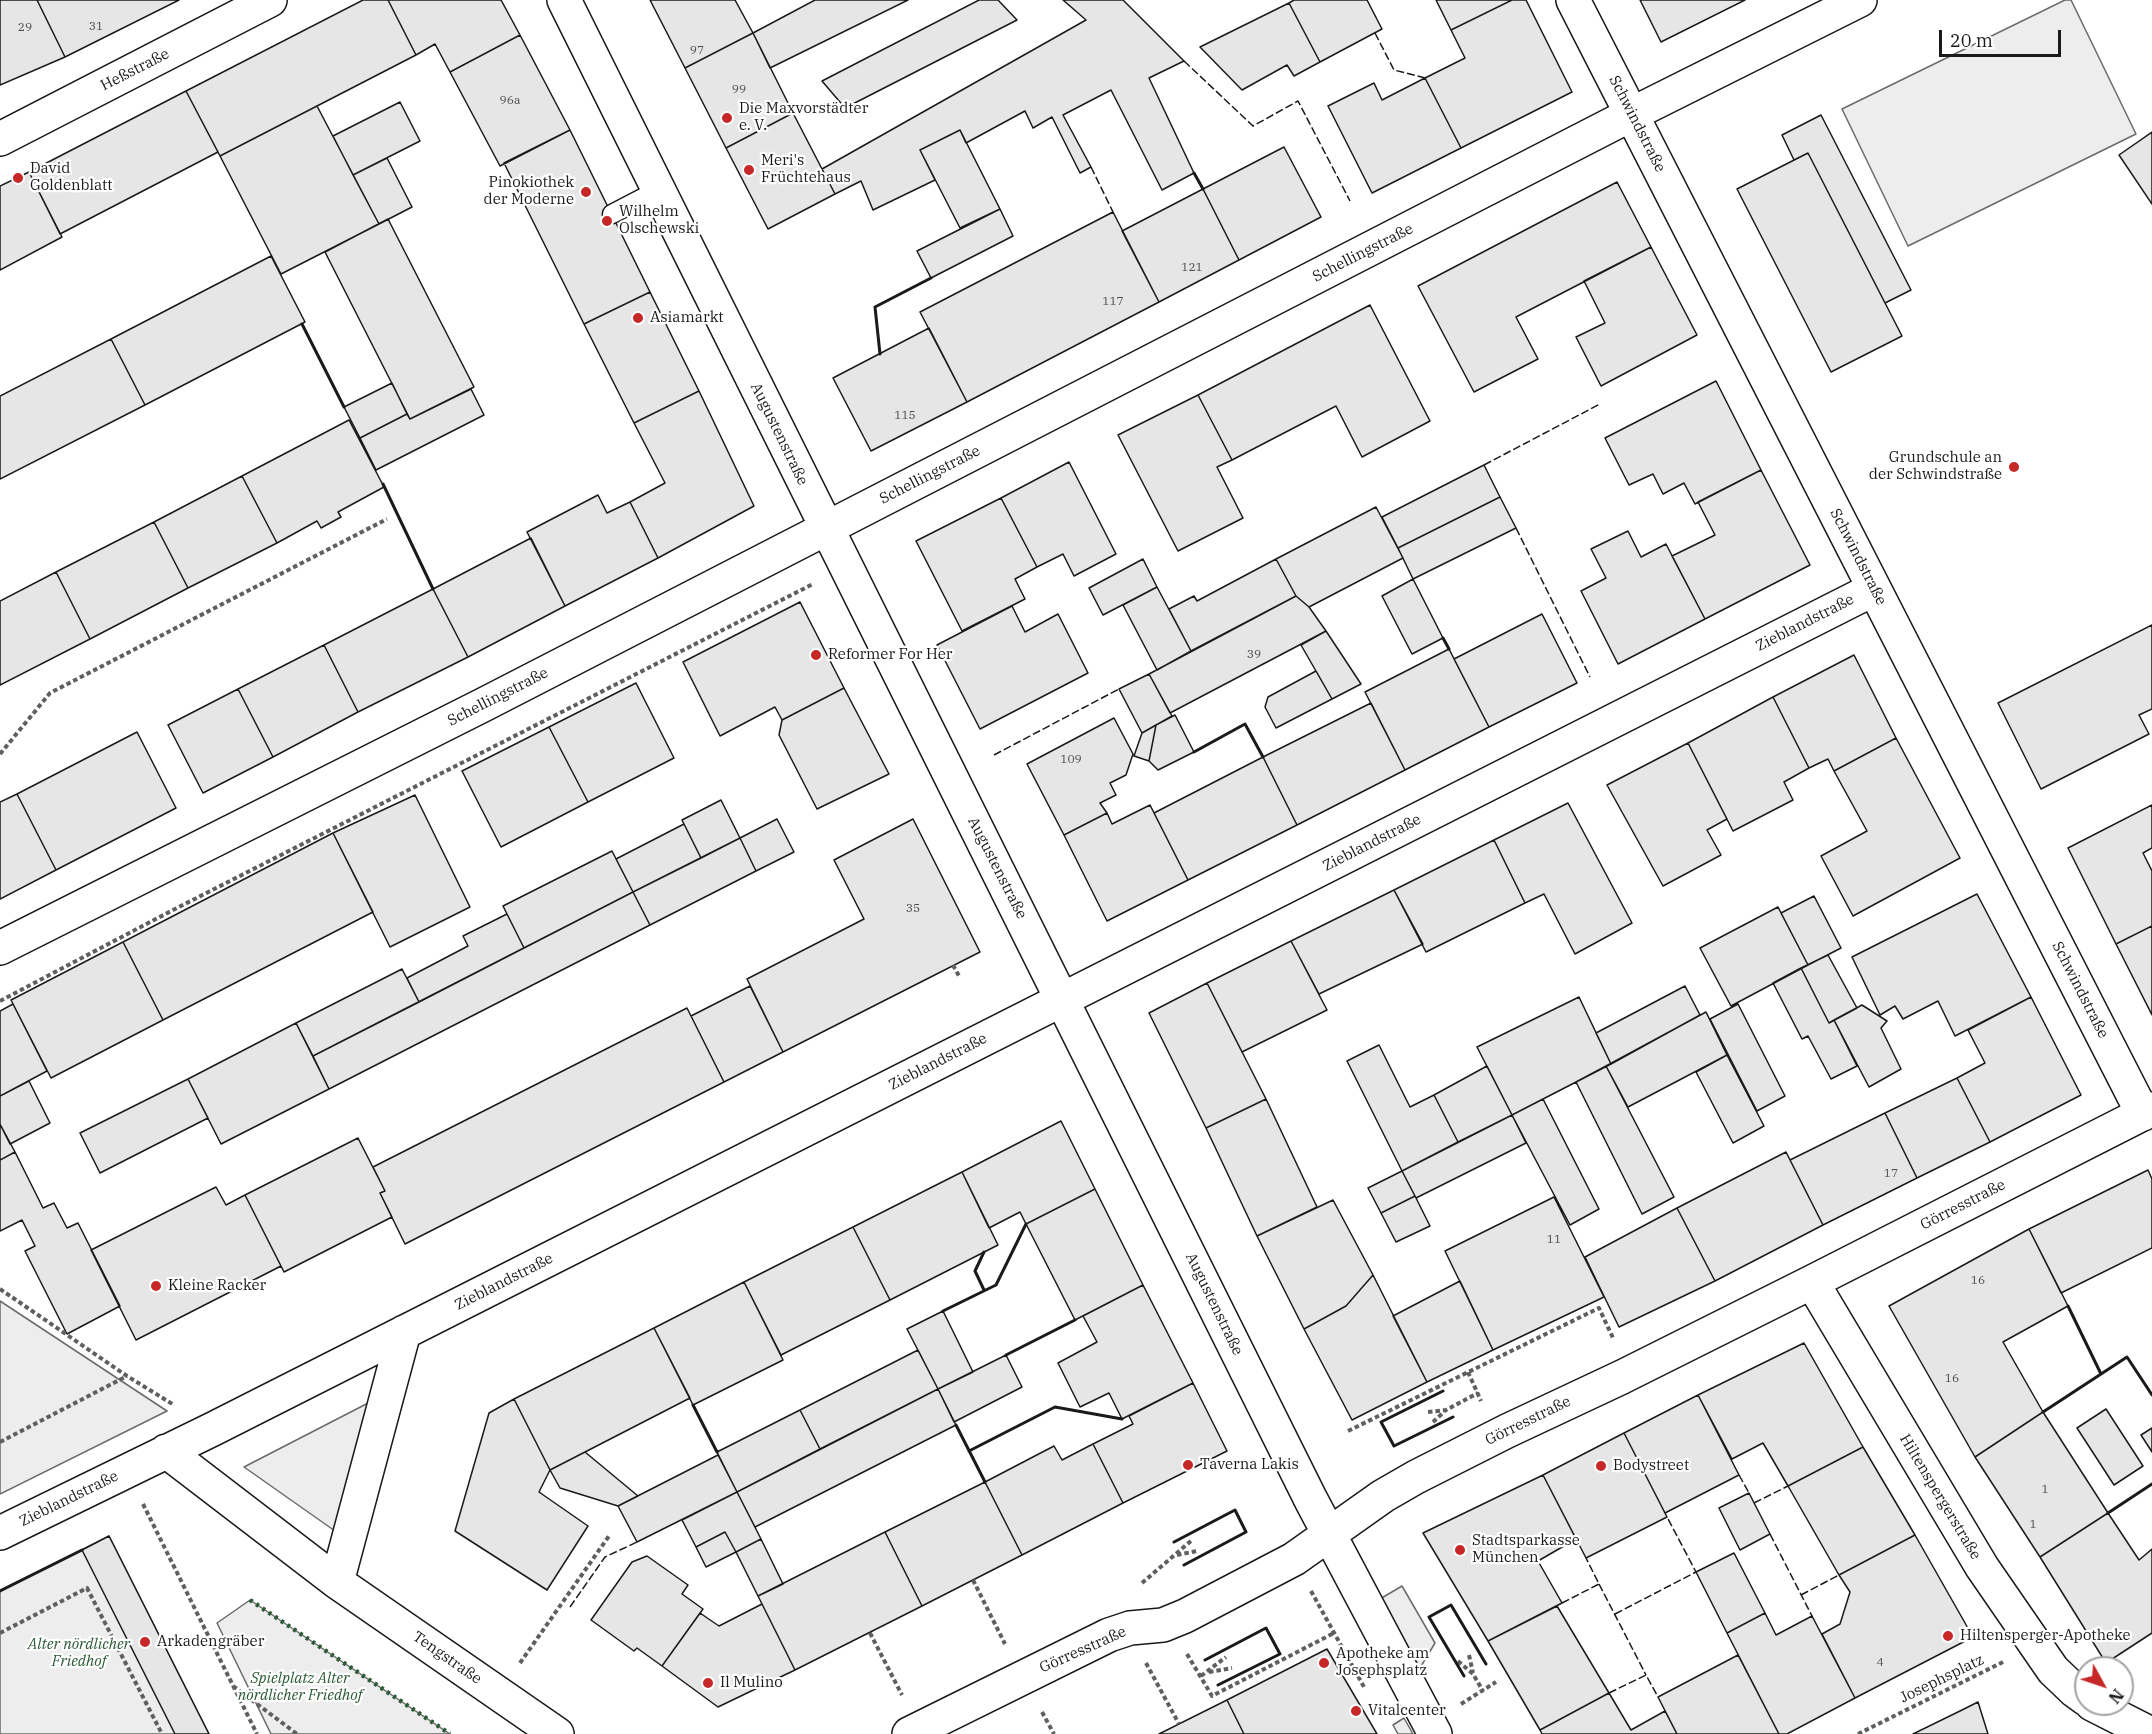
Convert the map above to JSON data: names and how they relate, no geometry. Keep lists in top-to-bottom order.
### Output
{
  "streets": {
    "street": [
      "Heßstraße",
      "Schwindstraße",
      "Schellingstraße",
      "Augustenstraße",
      "Zieblandstraße",
      "Görresstraße",
      "Hiltenspergerstraße",
      "Tengstraße"
    ],
    "path": ["Josephsplatz"]
  },
  "crossings": [
    ["Schwindstraße", "Schellingstraße"],
    ["Schwindstraße", "Zieblandstraße"],
    ["Schwindstraße", "Görresstraße"],
    ["Schellingstraße", "Augustenstraße"],
    ["Augustenstraße", "Zieblandstraße"],
    ["Augustenstraße", "Görresstraße"],
    ["Zieblandstraße", "Tengstraße"],
    ["Görresstraße", "Hiltenspergerstraße"],
    ["Hiltenspergerstraße", "Josephsplatz"]
  ],
  "parks": ["Alter nördlicher Friedhof", "Spielplatz Alter nördlicher Friedhof"],
  "places": [
    "Die Maxvorstädter e. V.",
    "Meri's Früchtehaus",
    "David Goldenblatt",
    "Pinokiothek der Moderne",
    "Wilhelm Olschewski",
    "Asiamarkt",
    "Grundschule an der Schwindstraße",
    "Reformer For Her",
    "Kleine Racker",
    "Taverna Lakis",
    "Bodystreet",
    "Stadtsparkasse München",
    "Hiltensperger-Apotheke",
    "Arkadengräber",
    "Apotheke am Josephsplatz",
    "Il Mulino",
    "Vitalcenter"
  ],
  "house_numbers": [
    "31",
    "29",
    "97",
    "99",
    "96a",
    "121",
    "117",
    "115",
    "39",
    "109",
    "35",
    "17",
    "11",
    "16",
    "16",
    "1",
    "1",
    "4"
  ],
  "scale_bar": "20 m",
  "north": "bottom right"
}
